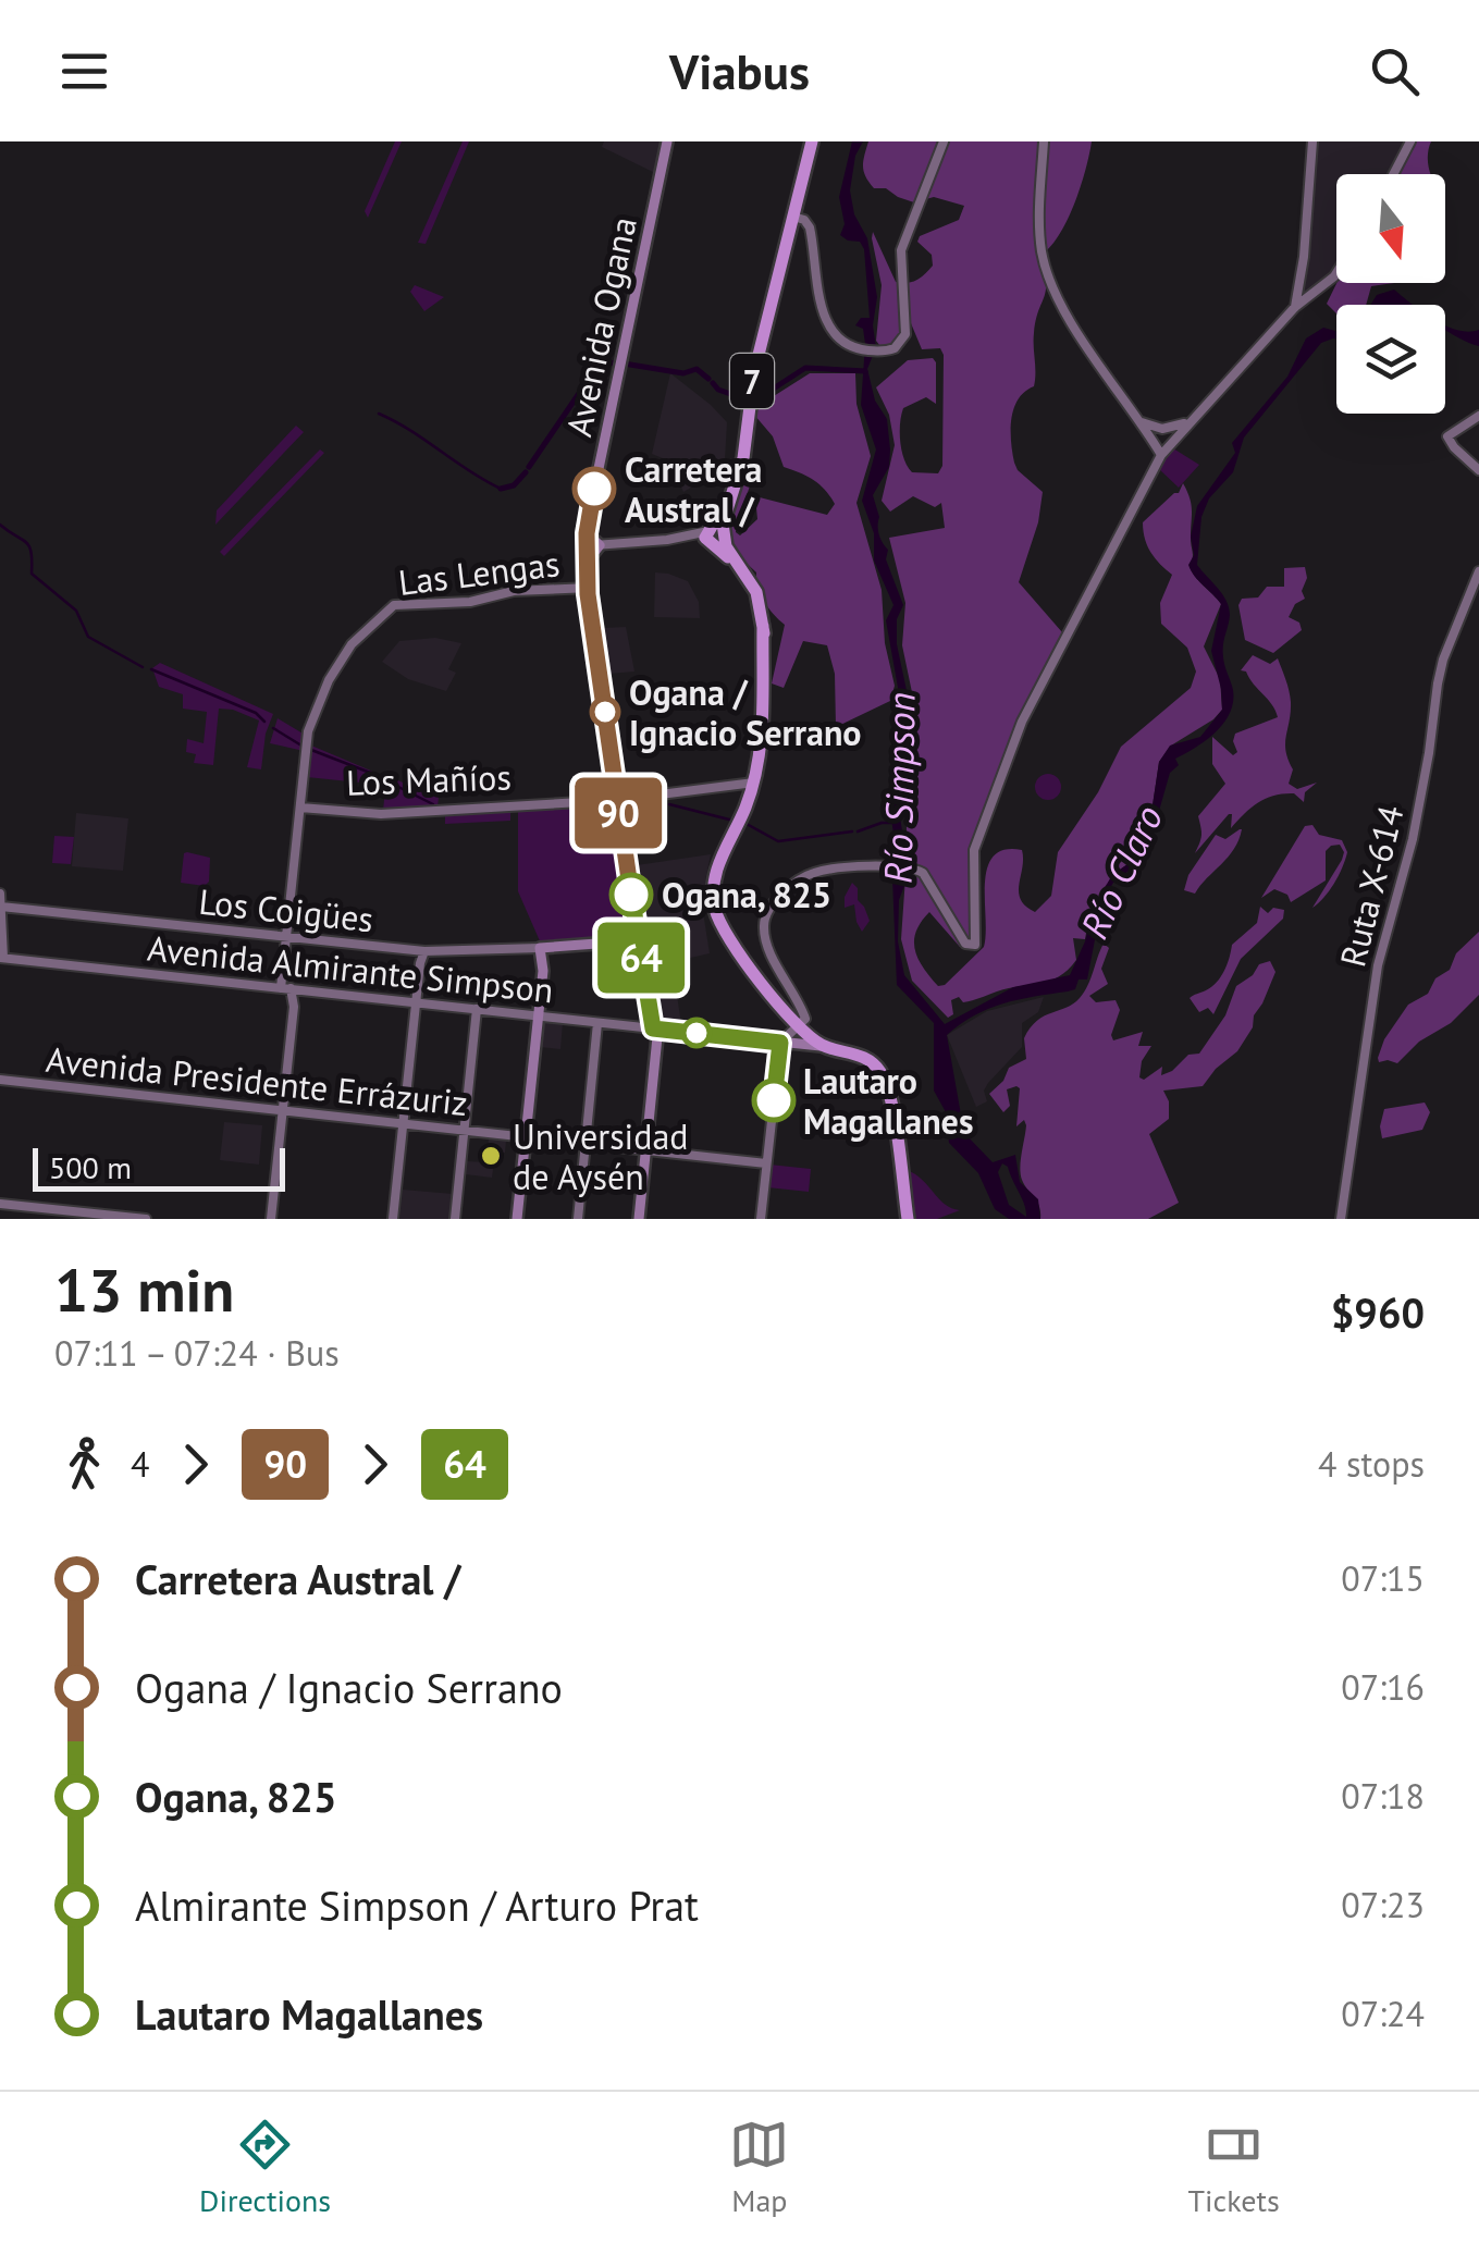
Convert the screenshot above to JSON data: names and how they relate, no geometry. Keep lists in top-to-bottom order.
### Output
{
  "streets": {
    "highway": ["7"],
    "main road": ["Avenida Ogana", "Los Coigües", "Avenida Almirante Simpson"],
    "street": [
      "Las Lengas",
      "Los Mañíos",
      "Ruta X-614",
      "Avenida Presidente Errázuriz"
    ]
  },
  "crossings": [
    ["Avenida Ogana", "Las Lengas"],
    ["Avenida Ogana", "Los Mañíos"],
    ["Avenida Ogana", "Los Coigües"],
    ["Avenida Ogana", "Avenida Almirante Simpson"],
    ["Avenida Ogana", "Avenida Presidente Errázuriz"],
    ["Las Lengas", "Los Mañíos"],
    ["Las Lengas", "Los Coigües"],
    ["Las Lengas", "Avenida Almirante Simpson"],
    ["Las Lengas", "Avenida Presidente Errázuriz"]
  ],
  "water": ["Río Simpson", "Río Claro"],
  "places": [
    "Carretera Austral /",
    "Ogana / Ignacio Serrano",
    "Ogana, 825",
    "Lautaro Magallanes",
    "Universidad de Aysén"
  ],
  "lines": ["bus line 90", "bus line 64"],
  "scale_bar": "500 m",
  "north": "bottom",
  "page": {
    "header": "Viabus",
    "on_map": ["90", "64"],
    "scale": "500 m",
    "heading": ["13 min", "07:11 – 07:24 · Bus", "$960"],
    "legs": [
      "4",
      "90",
      "64",
      "4 stops"
    ],
    "list": [
      {
        "name": "Carretera Austral /",
        "value": "07:15"
      },
      {
        "name": "Ogana / Ignacio Serrano",
        "value": "07:16"
      },
      {
        "name": "Ogana, 825",
        "value": "07:18"
      },
      {
        "name": "Almirante Simpson / Arturo Prat",
        "value": "07:23"
      },
      {
        "name": "Lautaro Magallanes",
        "value": "07:24"
      }
    ],
    "tabs": ["Directions", "Map", "Tickets"]
  }
}
